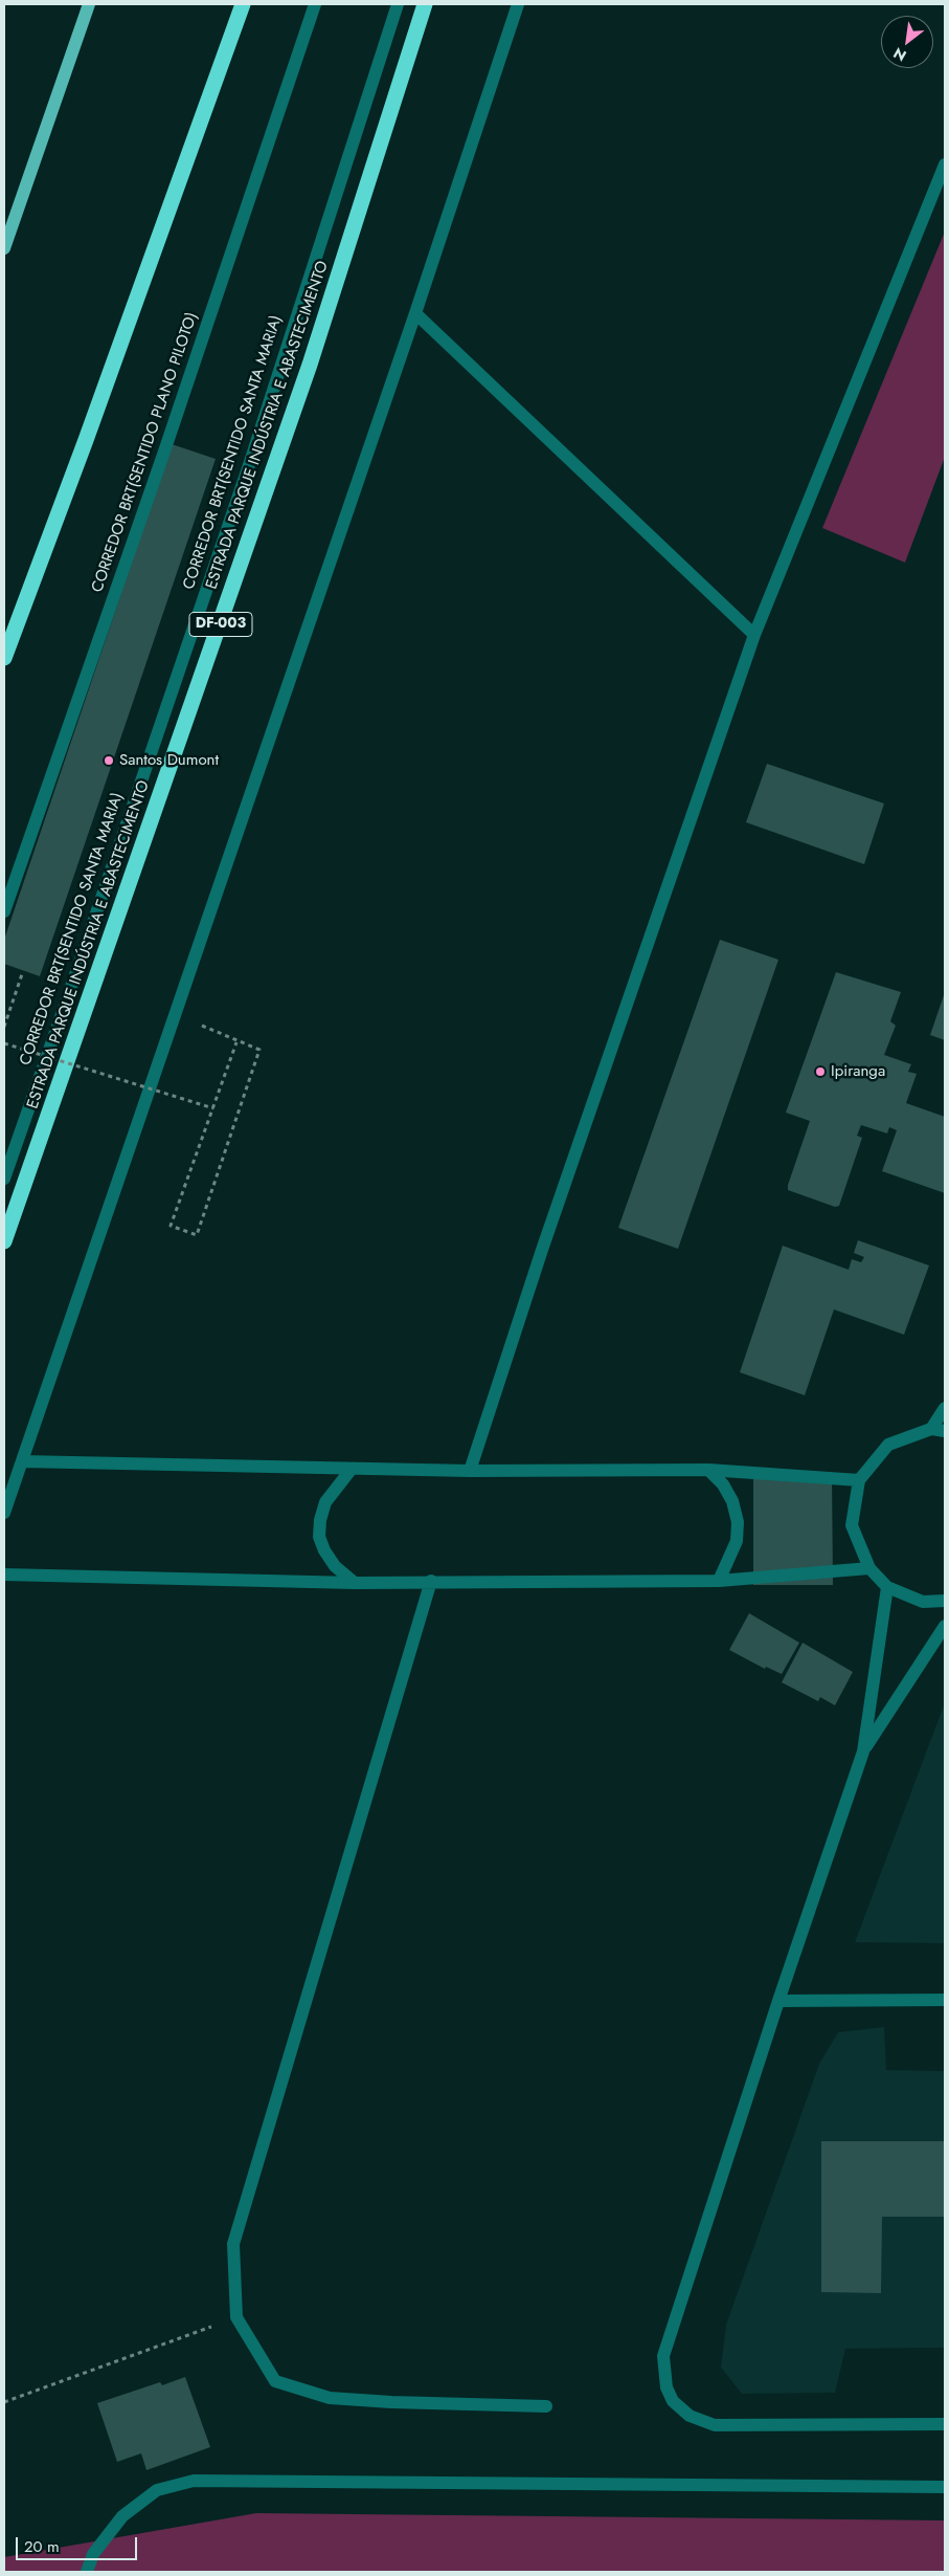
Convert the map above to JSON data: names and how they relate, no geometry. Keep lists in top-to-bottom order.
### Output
{
  "streets": {
    "highway": ["ESTRADA PARQUE INDÚSTRIA E ABASTECIMENTO", "DF-003"],
    "street": ["CORREDOR BRT(SENTIDO PLANO PILOTO)", "CORREDOR BRT(SENTIDO SANTA MARIA)"]
  },
  "places": ["Santos Dumont", "Ipiranga"],
  "scale_bar": "20 m",
  "north": "bottom left"
}
